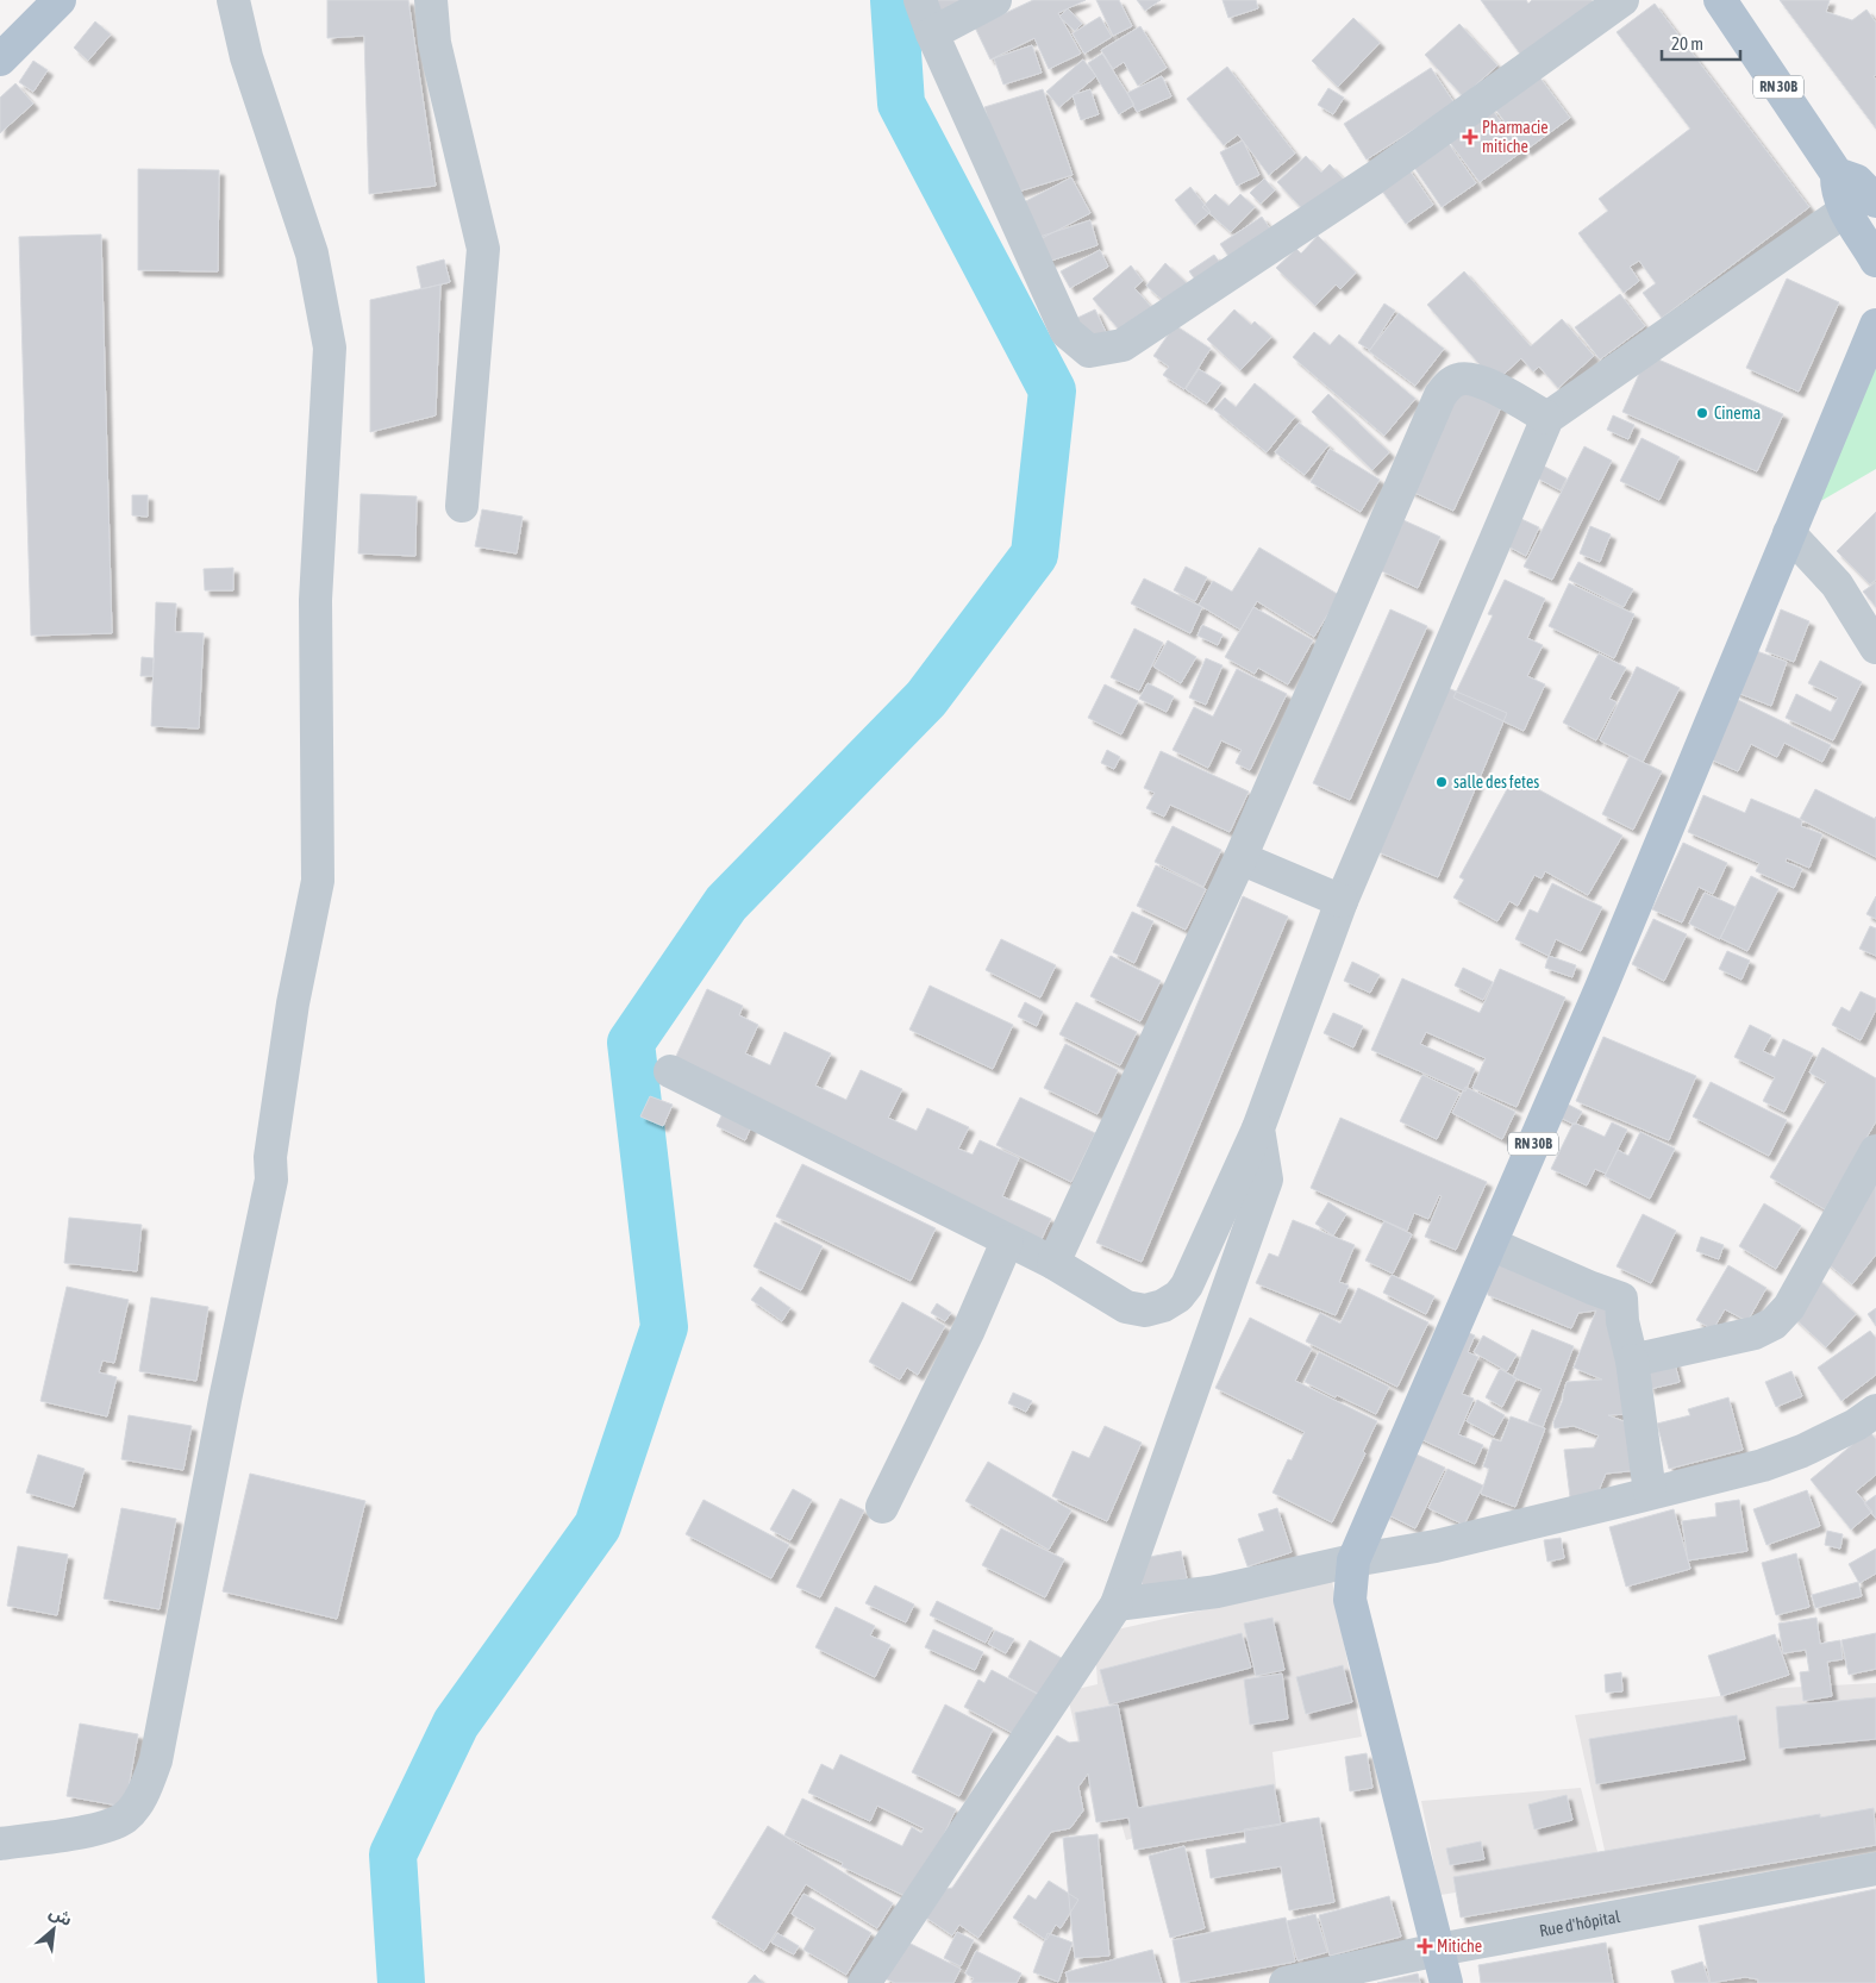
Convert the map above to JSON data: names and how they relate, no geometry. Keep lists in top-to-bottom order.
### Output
{
  "streets": {
    "main road": ["RN 30B"],
    "street": ["Rue d'hôpital"]
  },
  "crossings": [
    ["RN 30B", "Rue d'hôpital"]
  ],
  "places": {
    "health": ["Pharmacie mitiche", "Mitiche"],
    "other": ["Cinema", "salle des fetes"]
  },
  "scale_bar": "20 m",
  "north": "top right"
}
